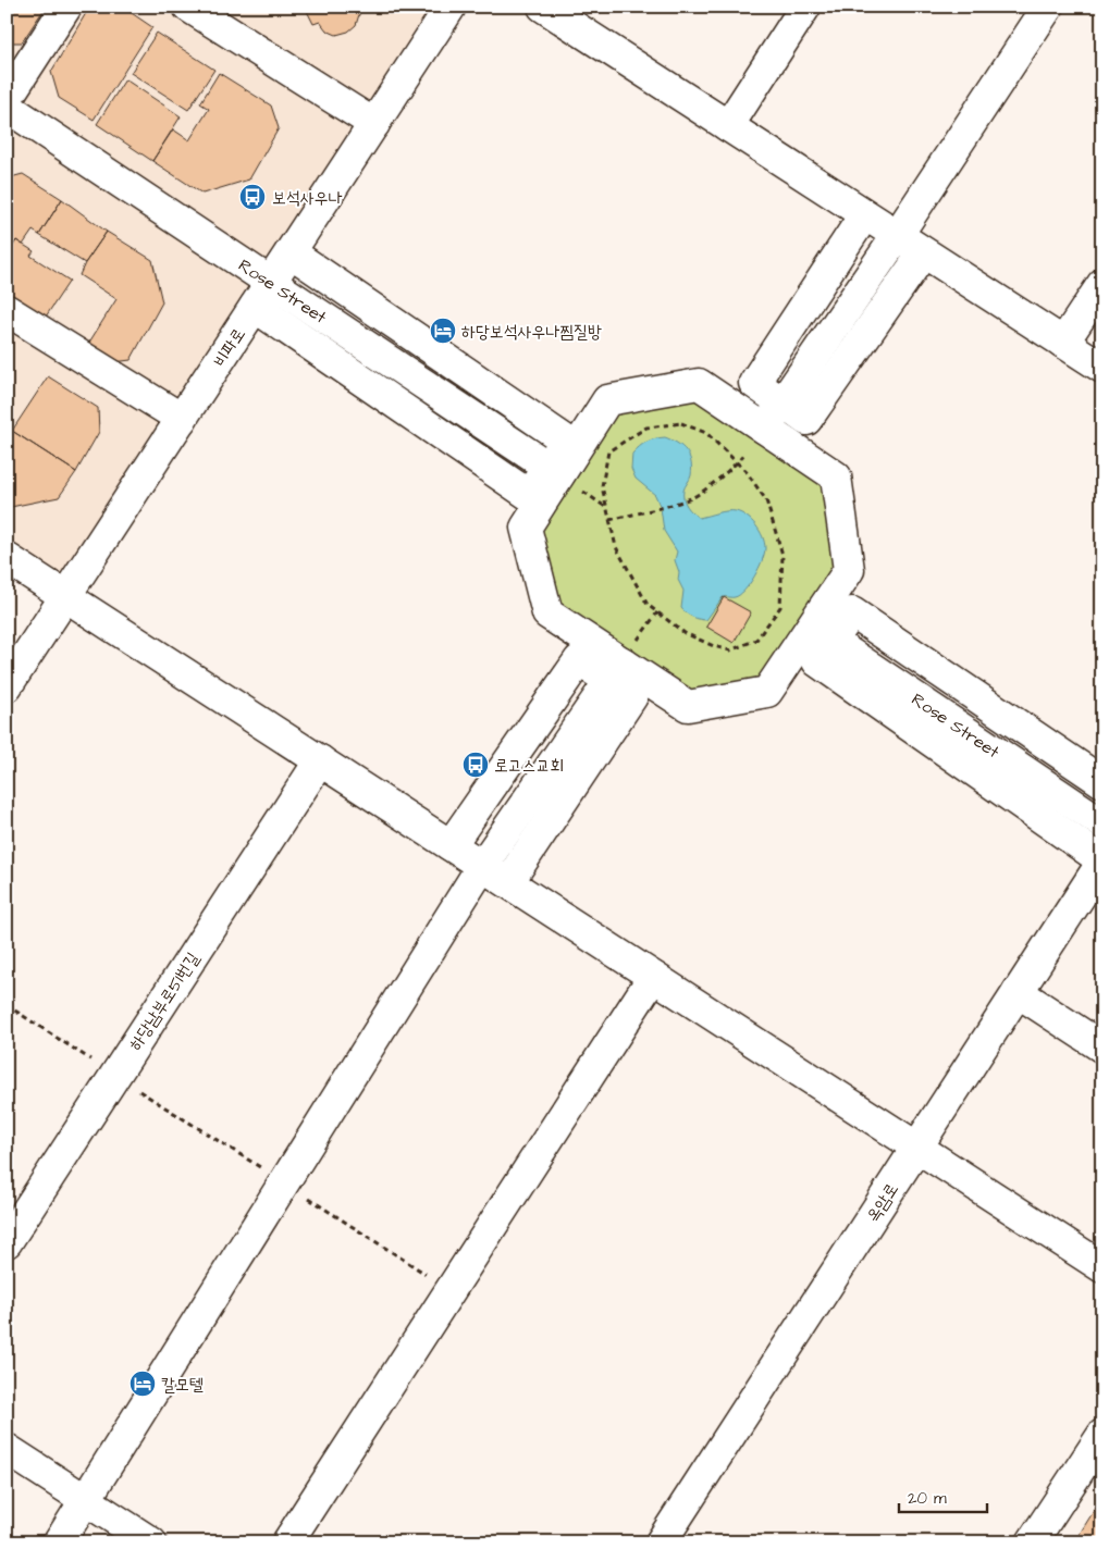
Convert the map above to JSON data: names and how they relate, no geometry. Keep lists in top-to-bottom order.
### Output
{
  "streets": {
    "street": [
      "Rose Street",
      "비파로",
      "하당남부로51번길",
      "옥암로"
    ]
  },
  "crossings": [
    ["Rose Street", "비파로"]
  ],
  "places": {
    "bus stop": ["보석사우나", "로고스교회"],
    "hotel": ["하당보석사우나찜질방", "칼모텔"]
  },
  "scale_bar": "20 m"
}
